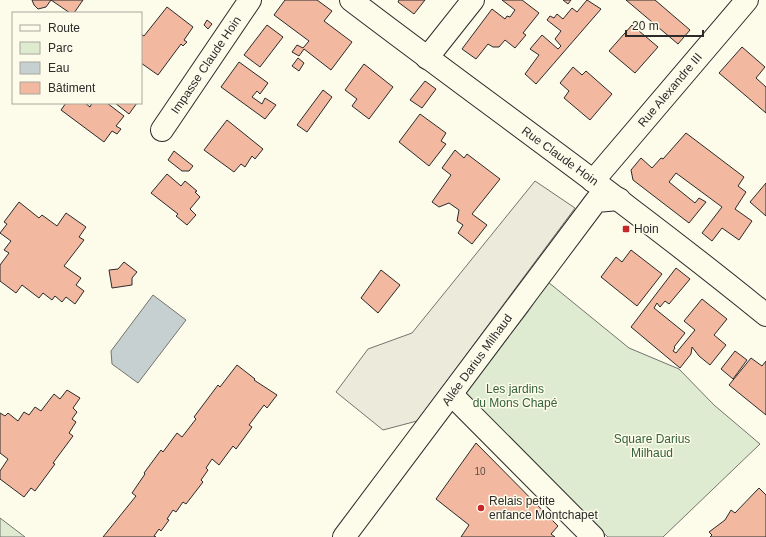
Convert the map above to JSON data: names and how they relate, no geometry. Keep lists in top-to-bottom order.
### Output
{
  "streets": {
    "street": [
      "Impasse Claude Hoin",
      "Rue Alexandre III",
      "Rue Claude Hoin",
      "Allée Darius Milhaud"
    ]
  },
  "crossings": [
    ["Rue Alexandre III", "Rue Claude Hoin"],
    ["Rue Claude Hoin", "Allée Darius Milhaud"]
  ],
  "parks": ["Les jardins du Mons Chapé", "Square Darius Milhaud"],
  "places": {
    "transit": ["Hoin"],
    "other": ["Relais petite enfance Montchapet"]
  },
  "house_numbers": ["10"],
  "legend": [
    "Route",
    "Parc",
    "Eau",
    "Bâtiment"
  ],
  "scale_bar": "20 m"
}
